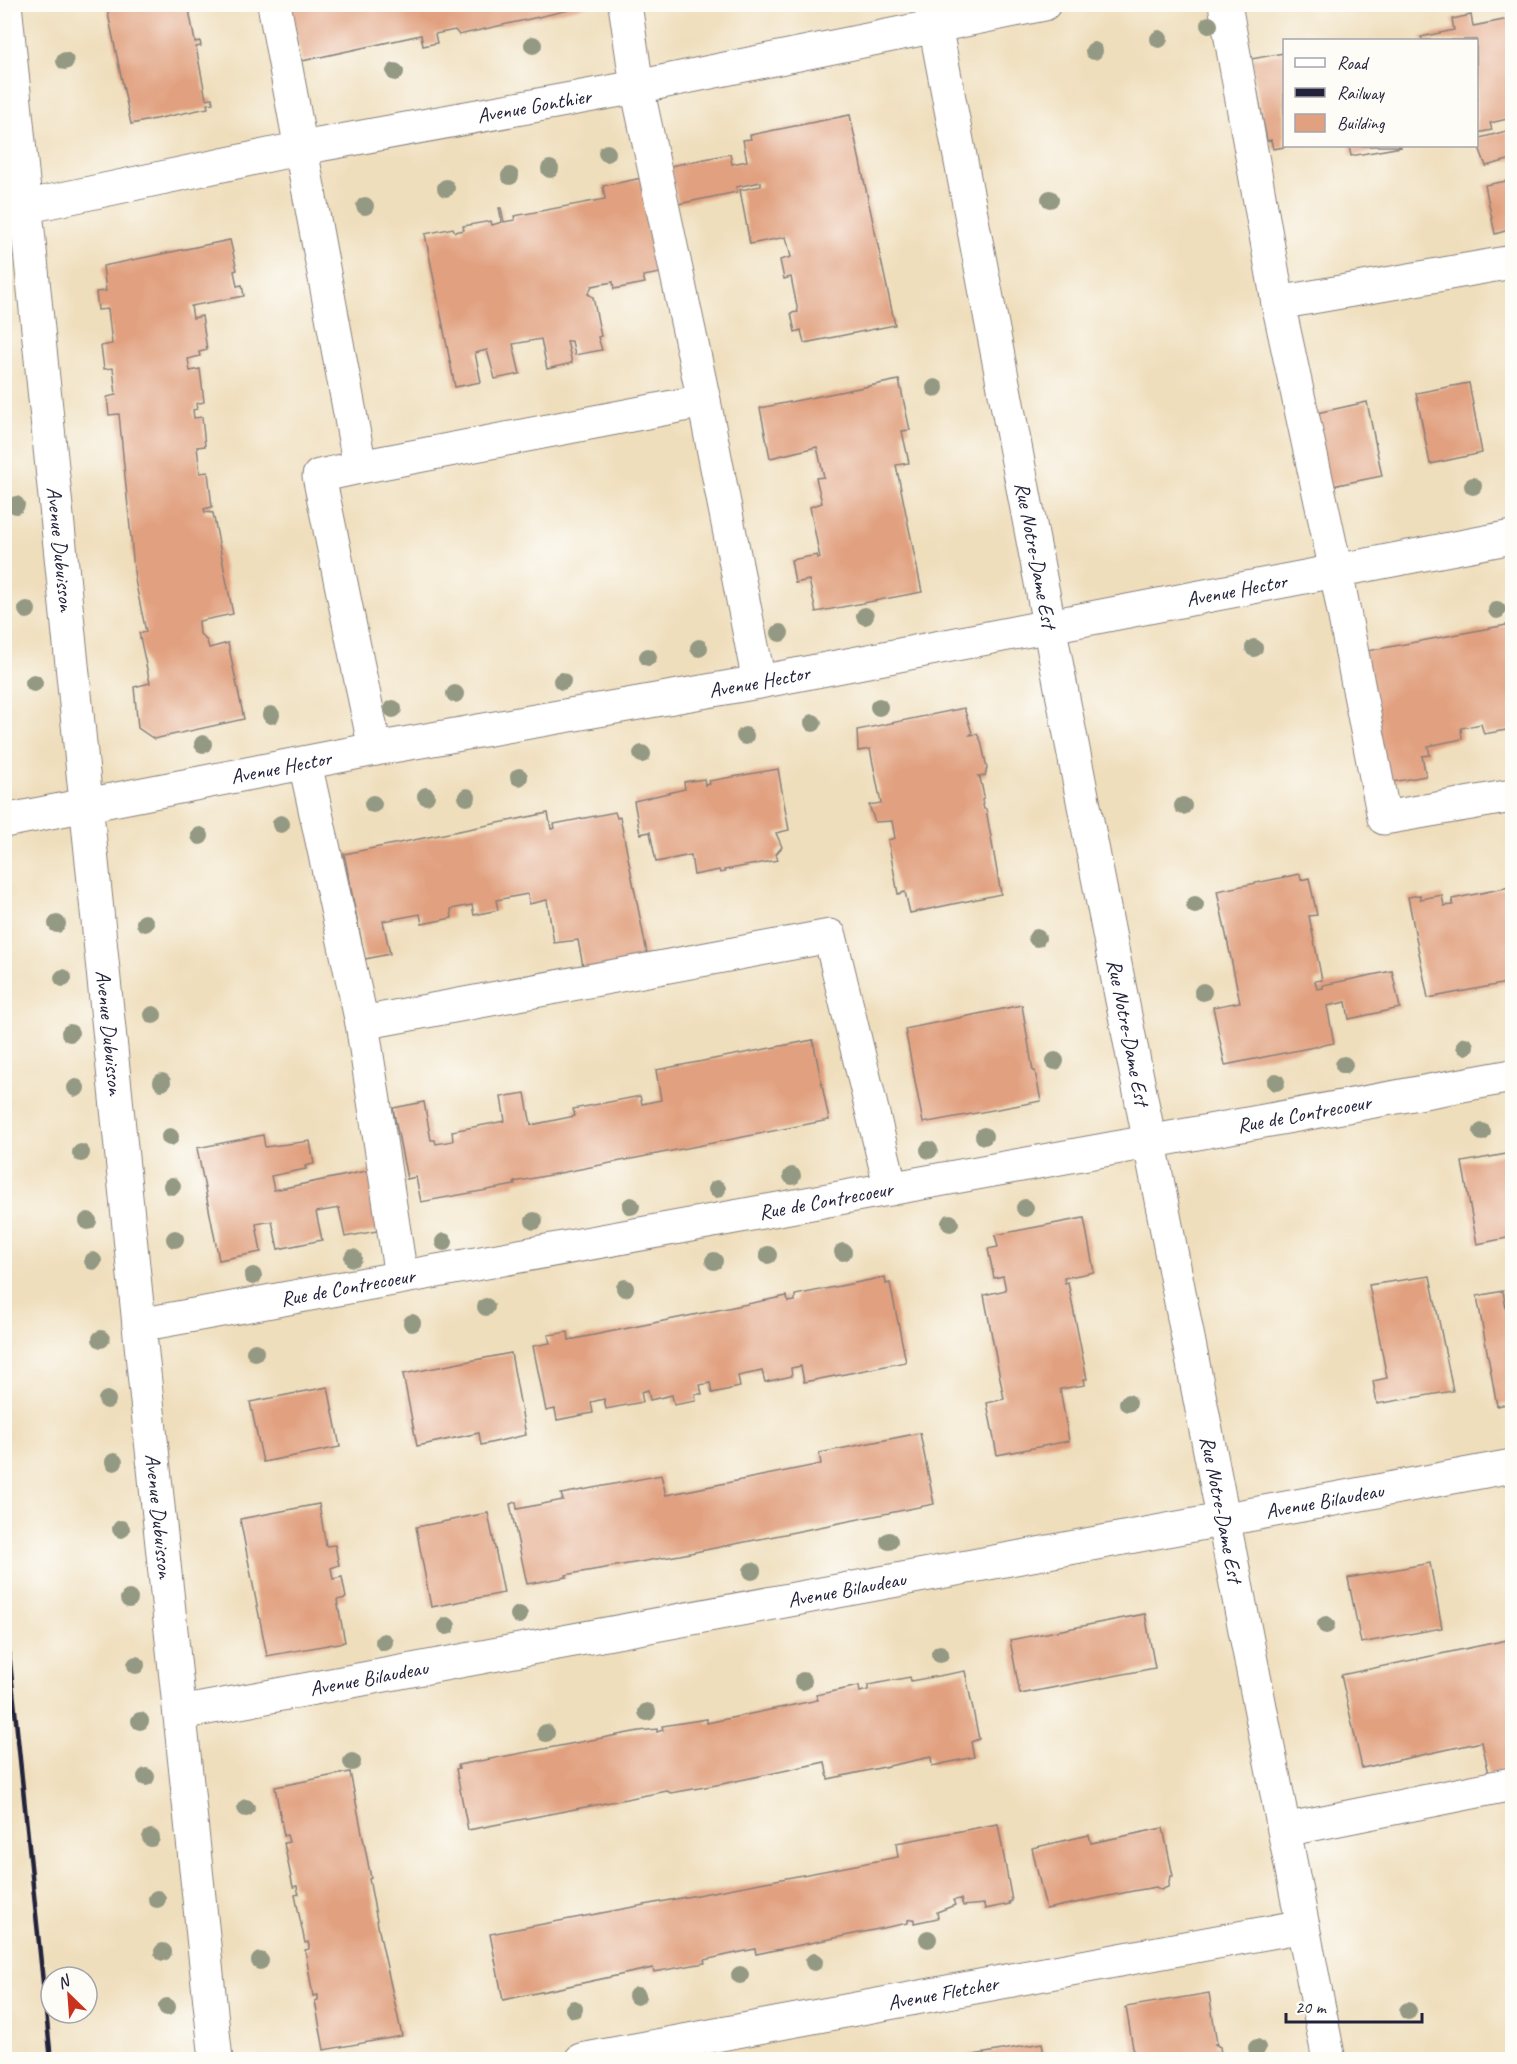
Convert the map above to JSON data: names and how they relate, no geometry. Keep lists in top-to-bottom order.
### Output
{
  "streets": {
    "street": [
      "Avenue Gonthier",
      "Avenue Dubuisson",
      "Rue Notre-Dame Est",
      "Avenue Hector",
      "Rue de Contrecoeur",
      "Avenue Bilaudeau",
      "Avenue Fletcher"
    ]
  },
  "crossings": [
    ["Avenue Gonthier", "Avenue Dubuisson"],
    ["Avenue Gonthier", "Rue Notre-Dame Est"],
    ["Avenue Dubuisson", "Avenue Hector"],
    ["Avenue Dubuisson", "Rue de Contrecoeur"],
    ["Avenue Dubuisson", "Avenue Bilaudeau"],
    ["Rue Notre-Dame Est", "Avenue Hector"],
    ["Rue Notre-Dame Est", "Rue de Contrecoeur"],
    ["Rue Notre-Dame Est", "Avenue Bilaudeau"],
    ["Rue Notre-Dame Est", "Avenue Fletcher"]
  ],
  "legend": ["Road", "Railway", "Building"],
  "scale_bar": "20 m",
  "north": "top left"
}
